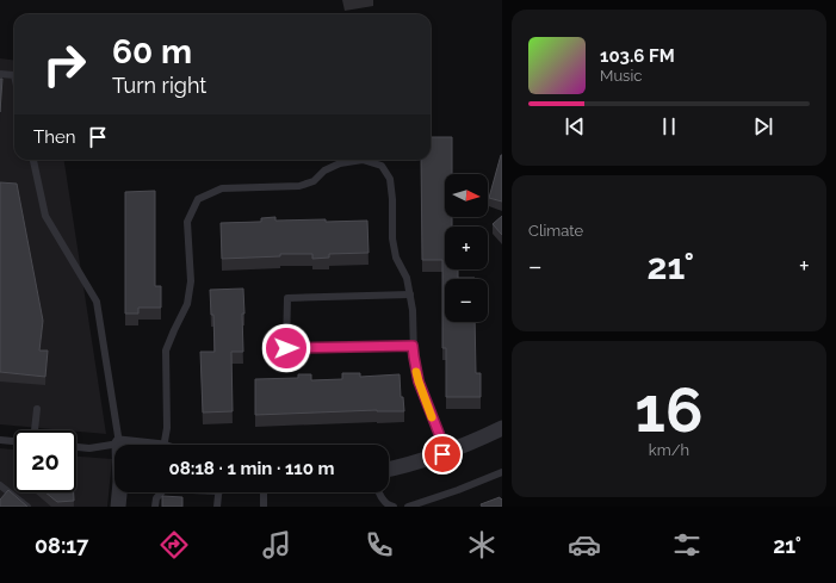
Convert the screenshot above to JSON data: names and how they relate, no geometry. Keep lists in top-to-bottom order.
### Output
{
  "north": "right",
  "page": {
    "turn": ["60 m", "Turn right"],
    "song": ["103.6 FM", "Music"],
    "then": "Then",
    "map_buttons": ["+", "−"],
    "tile": [
      "Climate",
      ["16", "km/h"]
    ],
    "heat": ["−", "21°", "+"],
    "limit": "20",
    "trip": "08:18 · 1 min · 110 m",
    "tabs": ["08:17", "21°"]
  }
}
